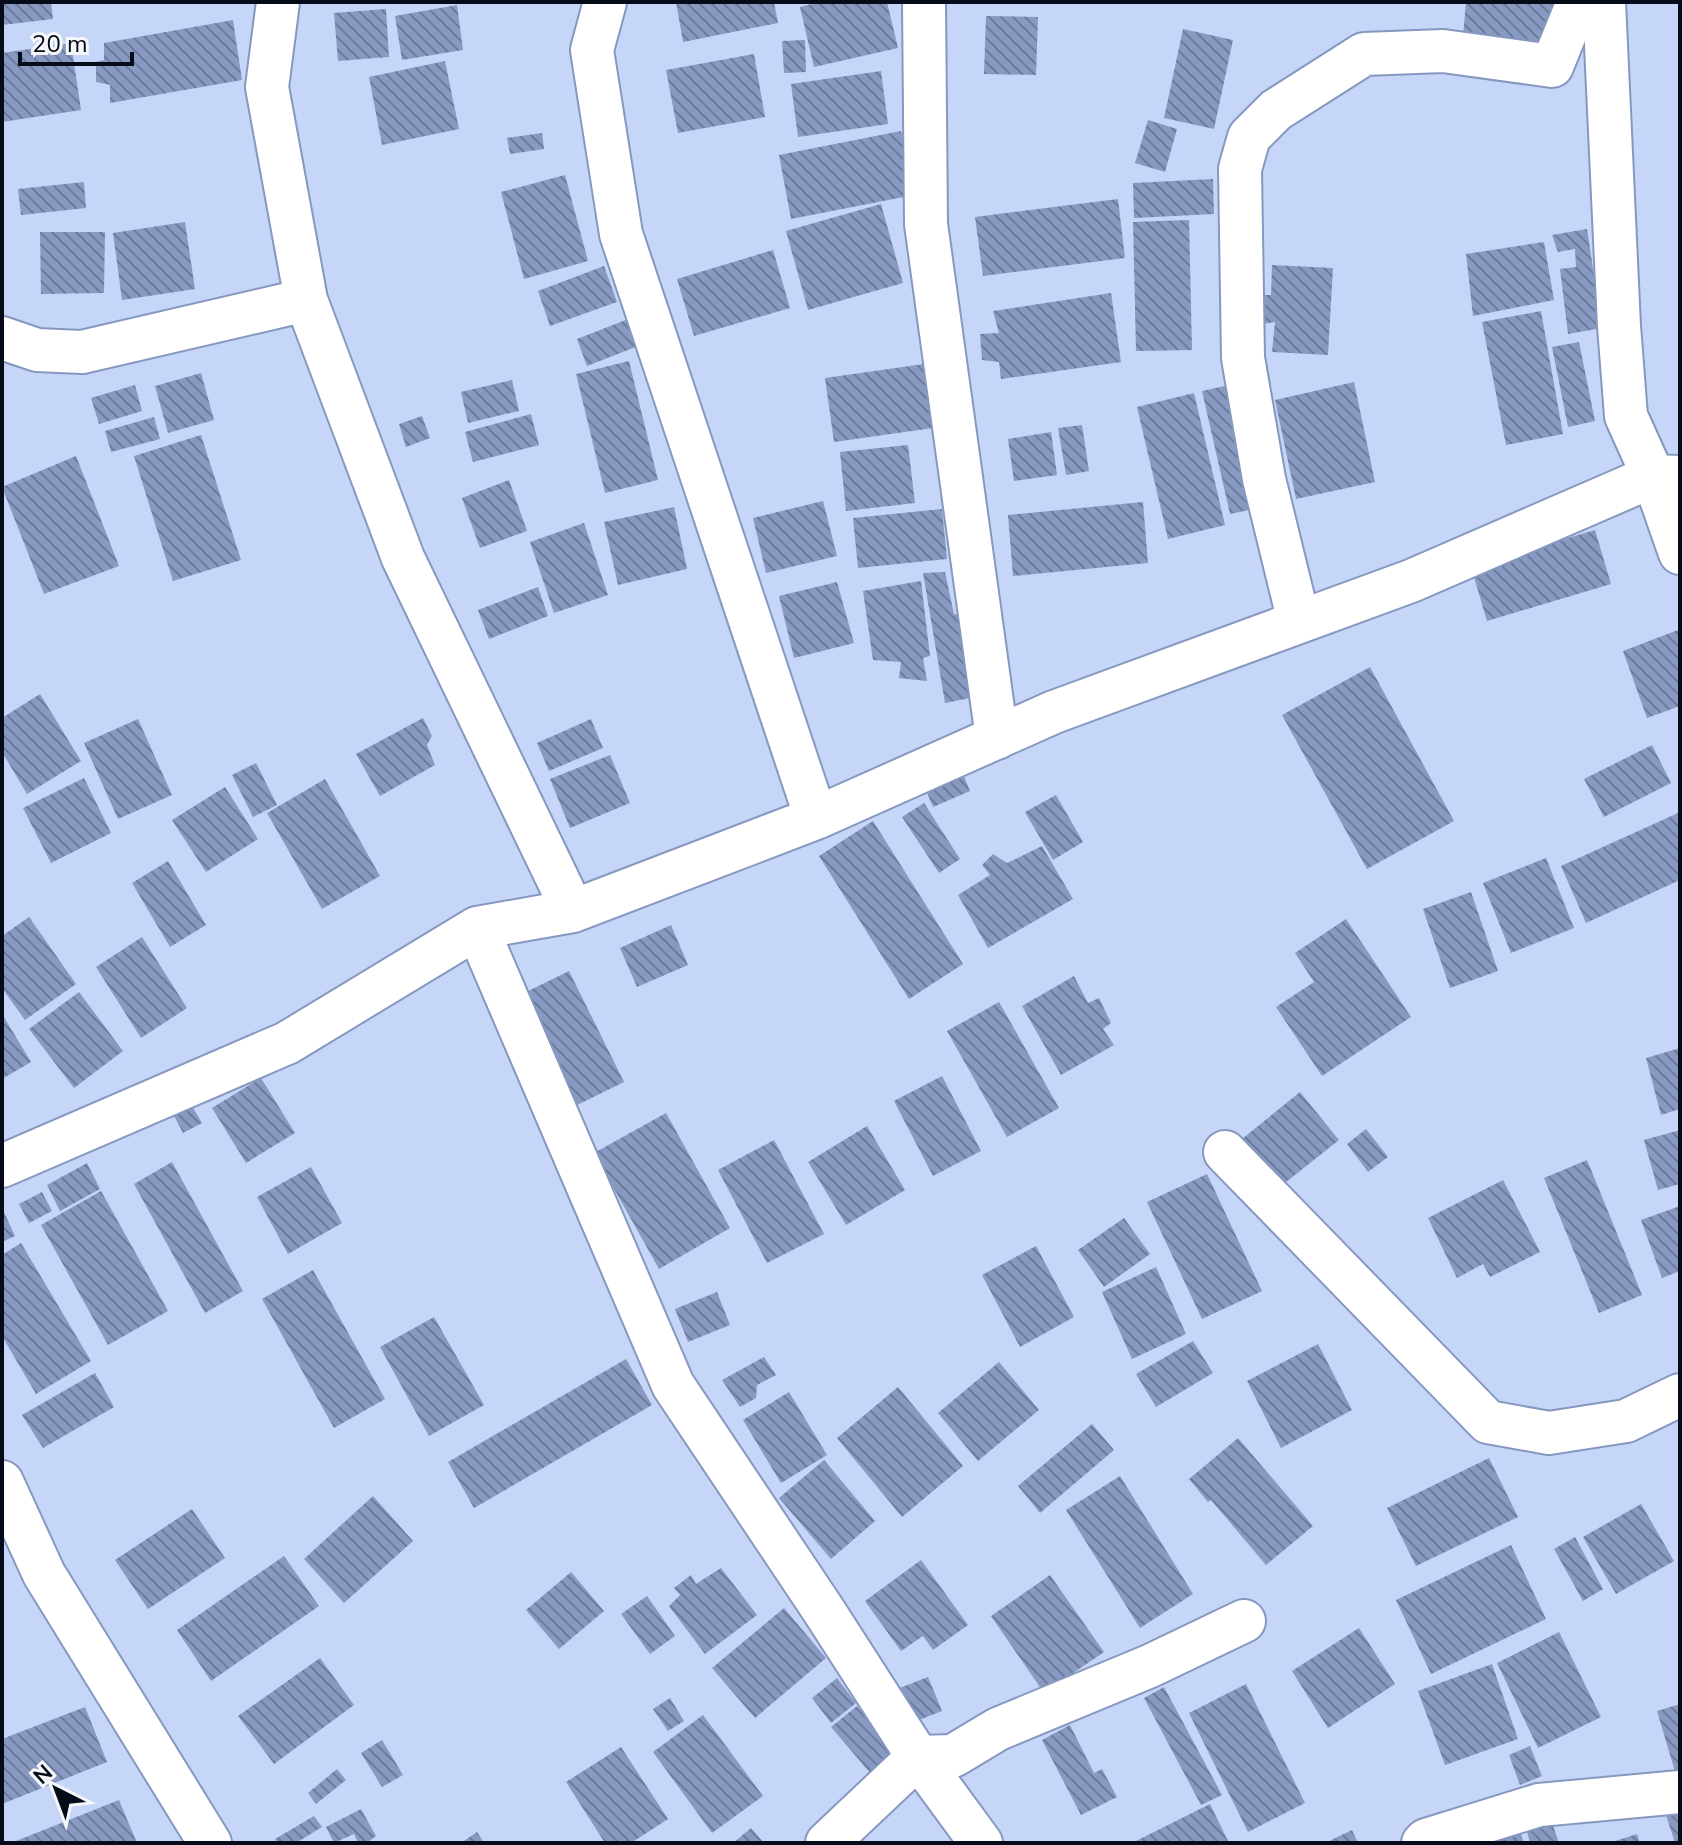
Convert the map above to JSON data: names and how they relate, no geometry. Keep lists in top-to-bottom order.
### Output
{
  "scale_bar": "20 m",
  "north": "top left"
}
